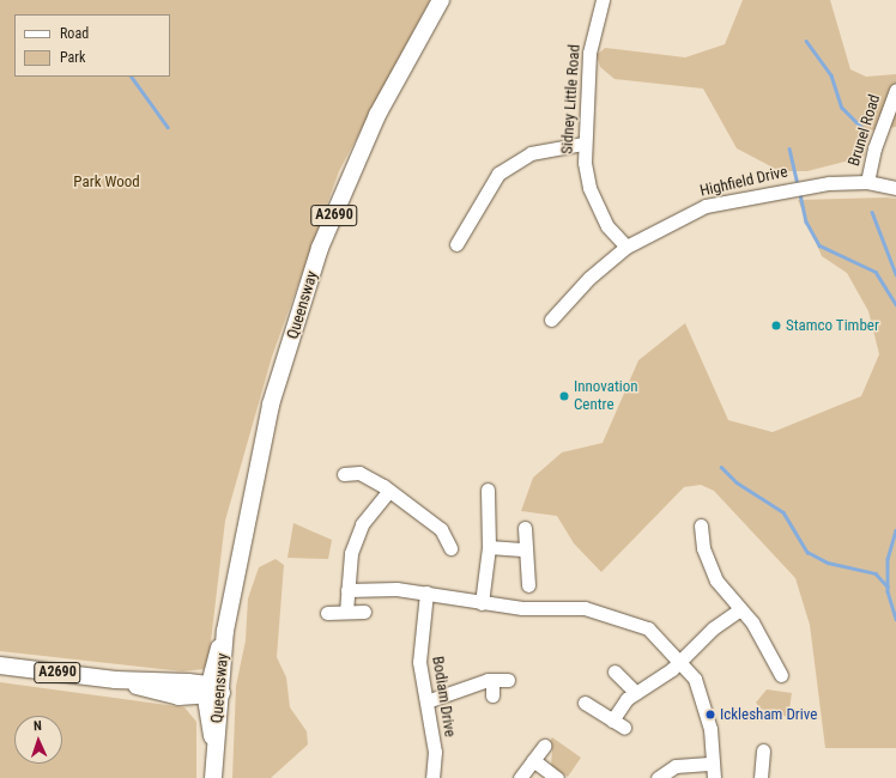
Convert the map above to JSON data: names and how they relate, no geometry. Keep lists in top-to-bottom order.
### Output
{
  "streets": {
    "main road": ["A2690", "Queensway"],
    "street": [
      "Sidney Little Road",
      "Brunel Road",
      "Highfield Drive",
      "Bodiam Drive"
    ]
  },
  "crossings": [
    ["Sidney Little Road", "Highfield Drive"],
    ["Brunel Road", "Highfield Drive"],
    ["A2690", "Queensway"]
  ],
  "parks": ["Park Wood"],
  "places": ["Stamco Timber", "Innovation Centre", "Icklesham Drive"],
  "legend": ["Road", "Park"],
  "north": "top"
}
